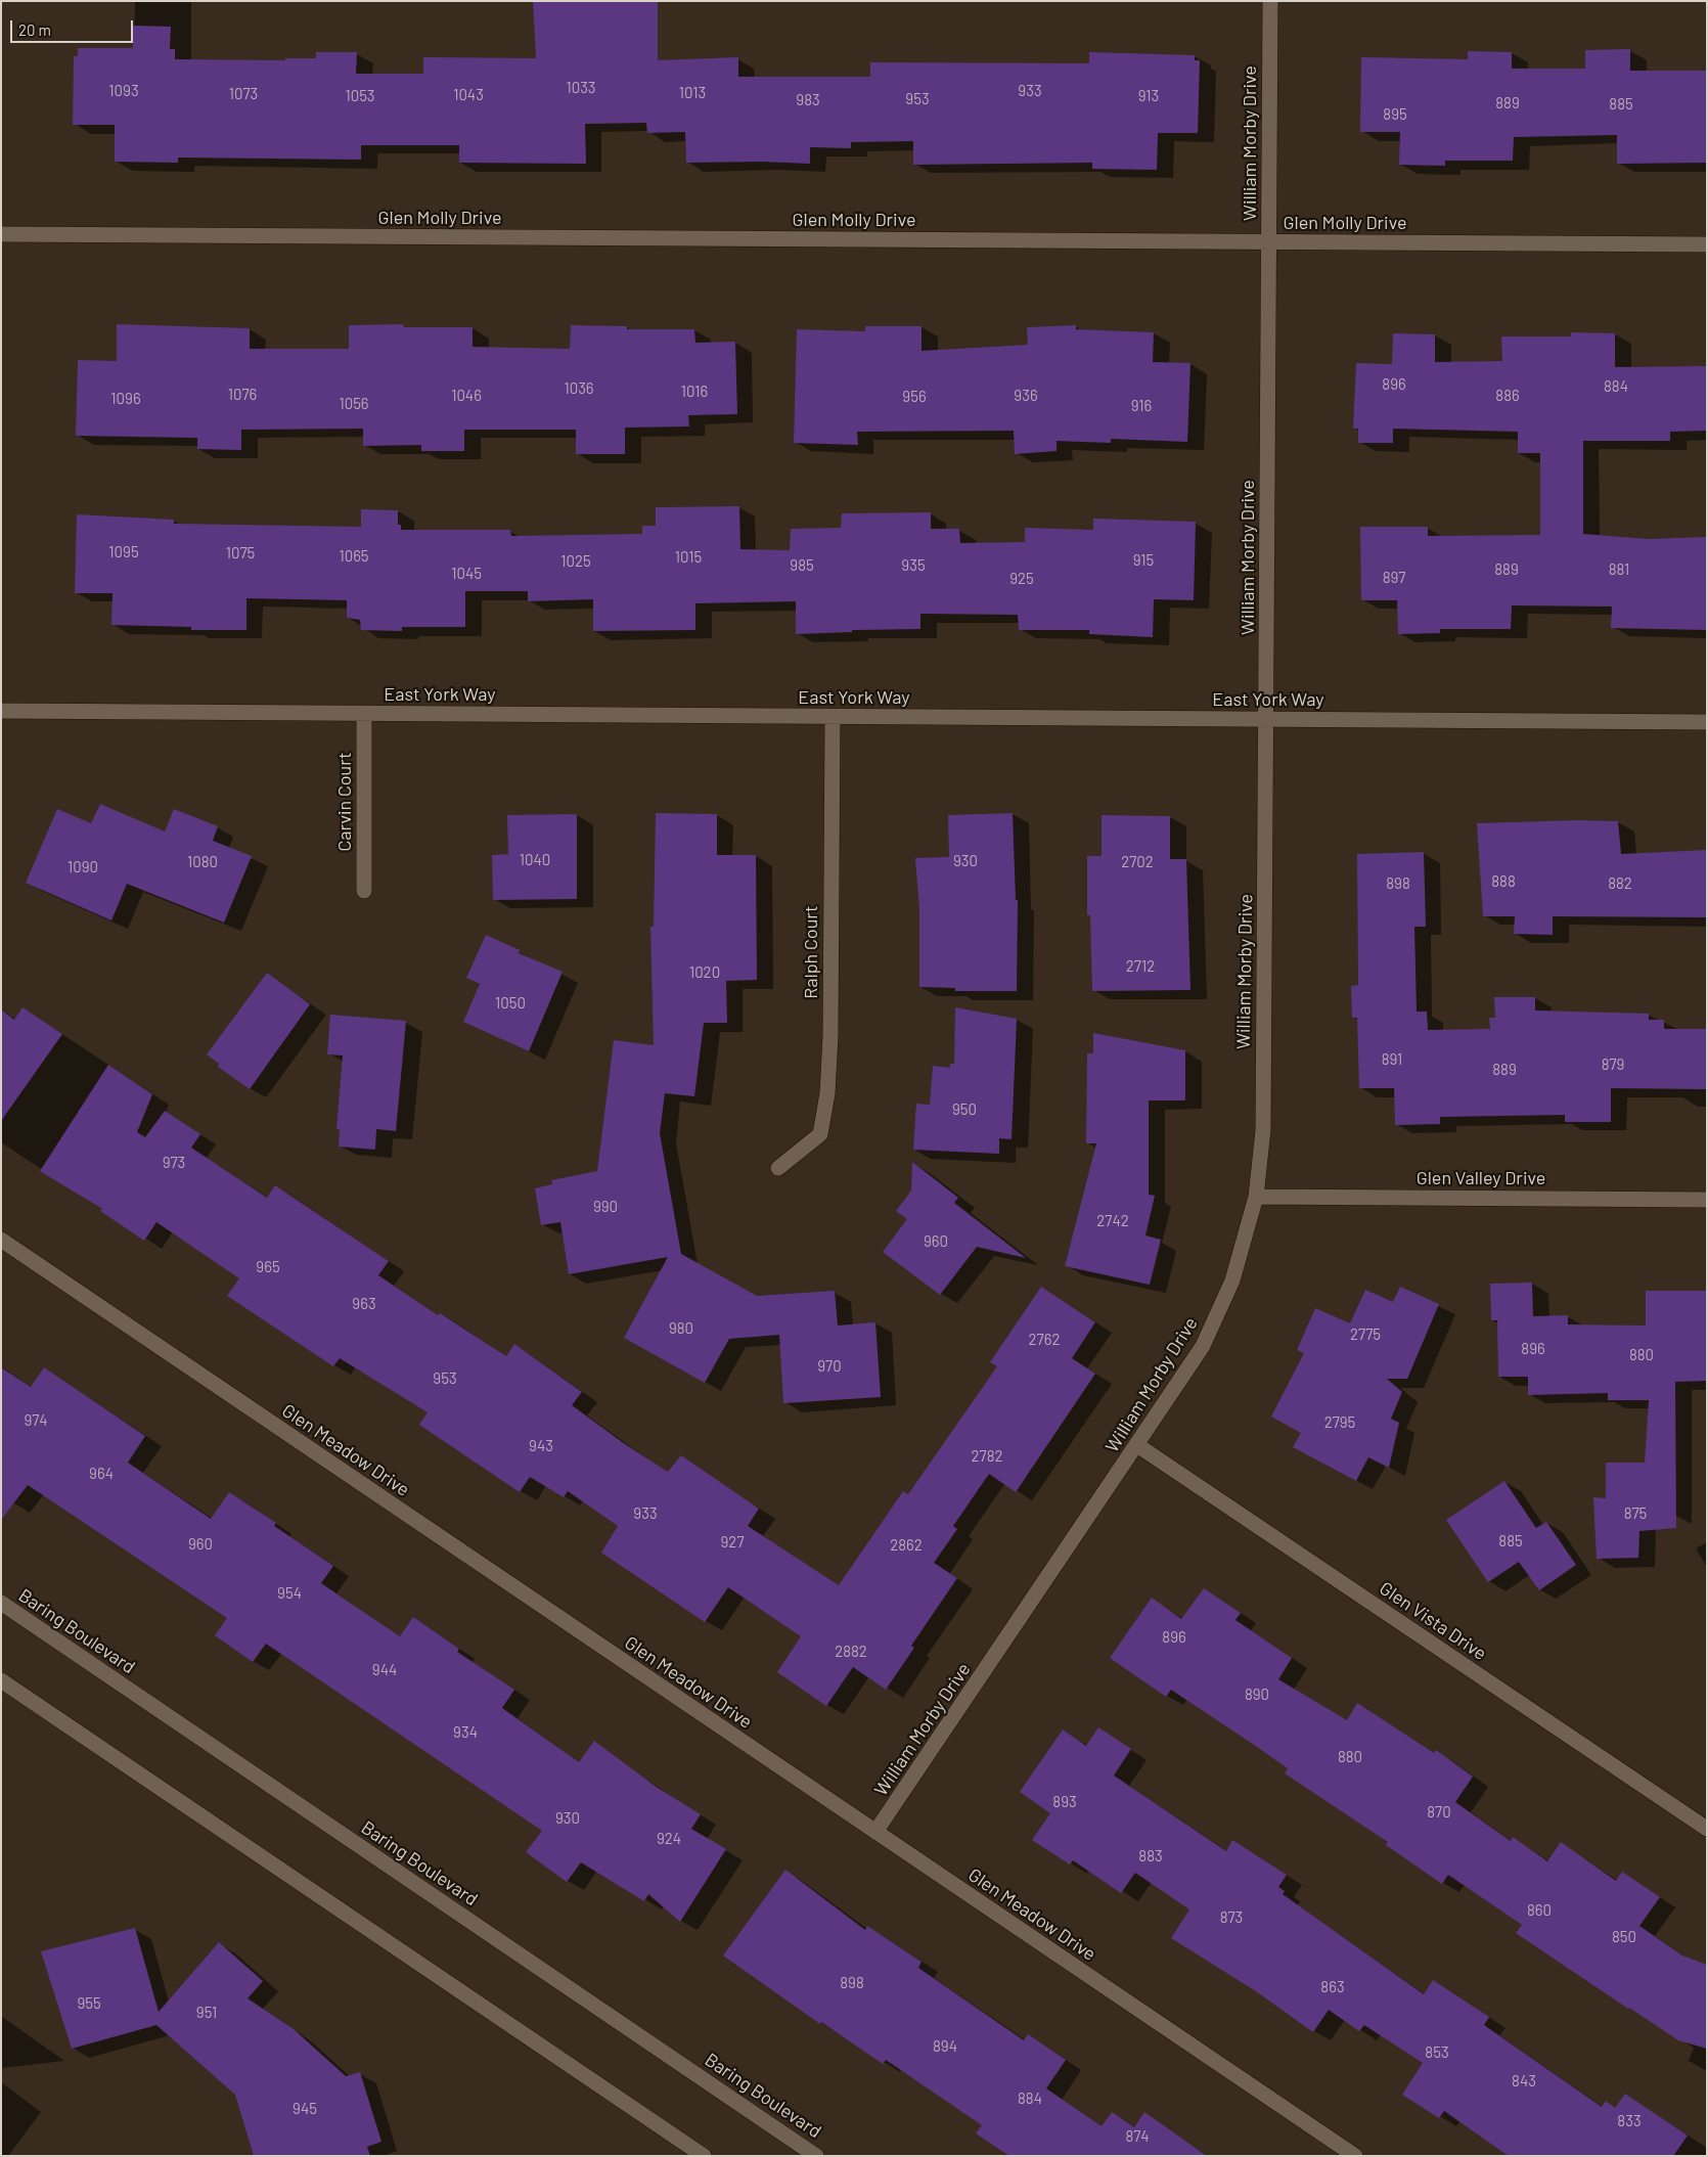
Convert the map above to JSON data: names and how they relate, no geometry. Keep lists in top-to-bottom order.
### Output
{
  "streets": {
    "street": [
      "William Morby Drive",
      "Glen Molly Drive",
      "East York Way",
      "Carvin Court",
      "Ralph Court",
      "Glen Valley Drive",
      "Glen Meadow Drive",
      "Glen Vista Drive",
      "Baring Boulevard"
    ]
  },
  "crossings": [
    ["William Morby Drive", "Glen Molly Drive"],
    ["William Morby Drive", "East York Way"],
    ["William Morby Drive", "Glen Valley Drive"],
    ["William Morby Drive", "Glen Meadow Drive"],
    ["William Morby Drive", "Glen Vista Drive"],
    ["East York Way", "Carvin Court"],
    ["East York Way", "Ralph Court"]
  ],
  "house_numbers": [
    "1033",
    "1093",
    "933",
    "1013",
    "1073",
    "1043",
    "1053",
    "913",
    "953",
    "983",
    "889",
    "885",
    "895",
    "896",
    "884",
    "1036",
    "1016",
    "1076",
    "1046",
    "936",
    "886",
    "956",
    "1096",
    "1056",
    "916",
    "1095",
    "1075",
    "1065",
    "1015",
    "915",
    "1025",
    "985",
    "935",
    "889",
    "881",
    "1045",
    "897",
    "925",
    "1040",
    "930",
    "1080",
    "2702",
    "1090",
    "888",
    "898",
    "882",
    "2712",
    "1020",
    "1050",
    "891",
    "879",
    "889",
    "950",
    "973",
    "990",
    "2742",
    "960",
    "965",
    "963",
    "980",
    "2775",
    "2762",
    "896",
    "880",
    "970",
    "953",
    "974",
    "2795",
    "943",
    "2782",
    "964",
    "933",
    "875",
    "885",
    "927",
    "960",
    "2862",
    "954",
    "896",
    "2882",
    "944",
    "890",
    "934",
    "880",
    "893",
    "870",
    "930",
    "924",
    "883",
    "860",
    "873",
    "850",
    "898",
    "863",
    "955",
    "951",
    "894",
    "853",
    "843",
    "884",
    "945",
    "833",
    "874"
  ],
  "scale_bar": "20 m"
}
